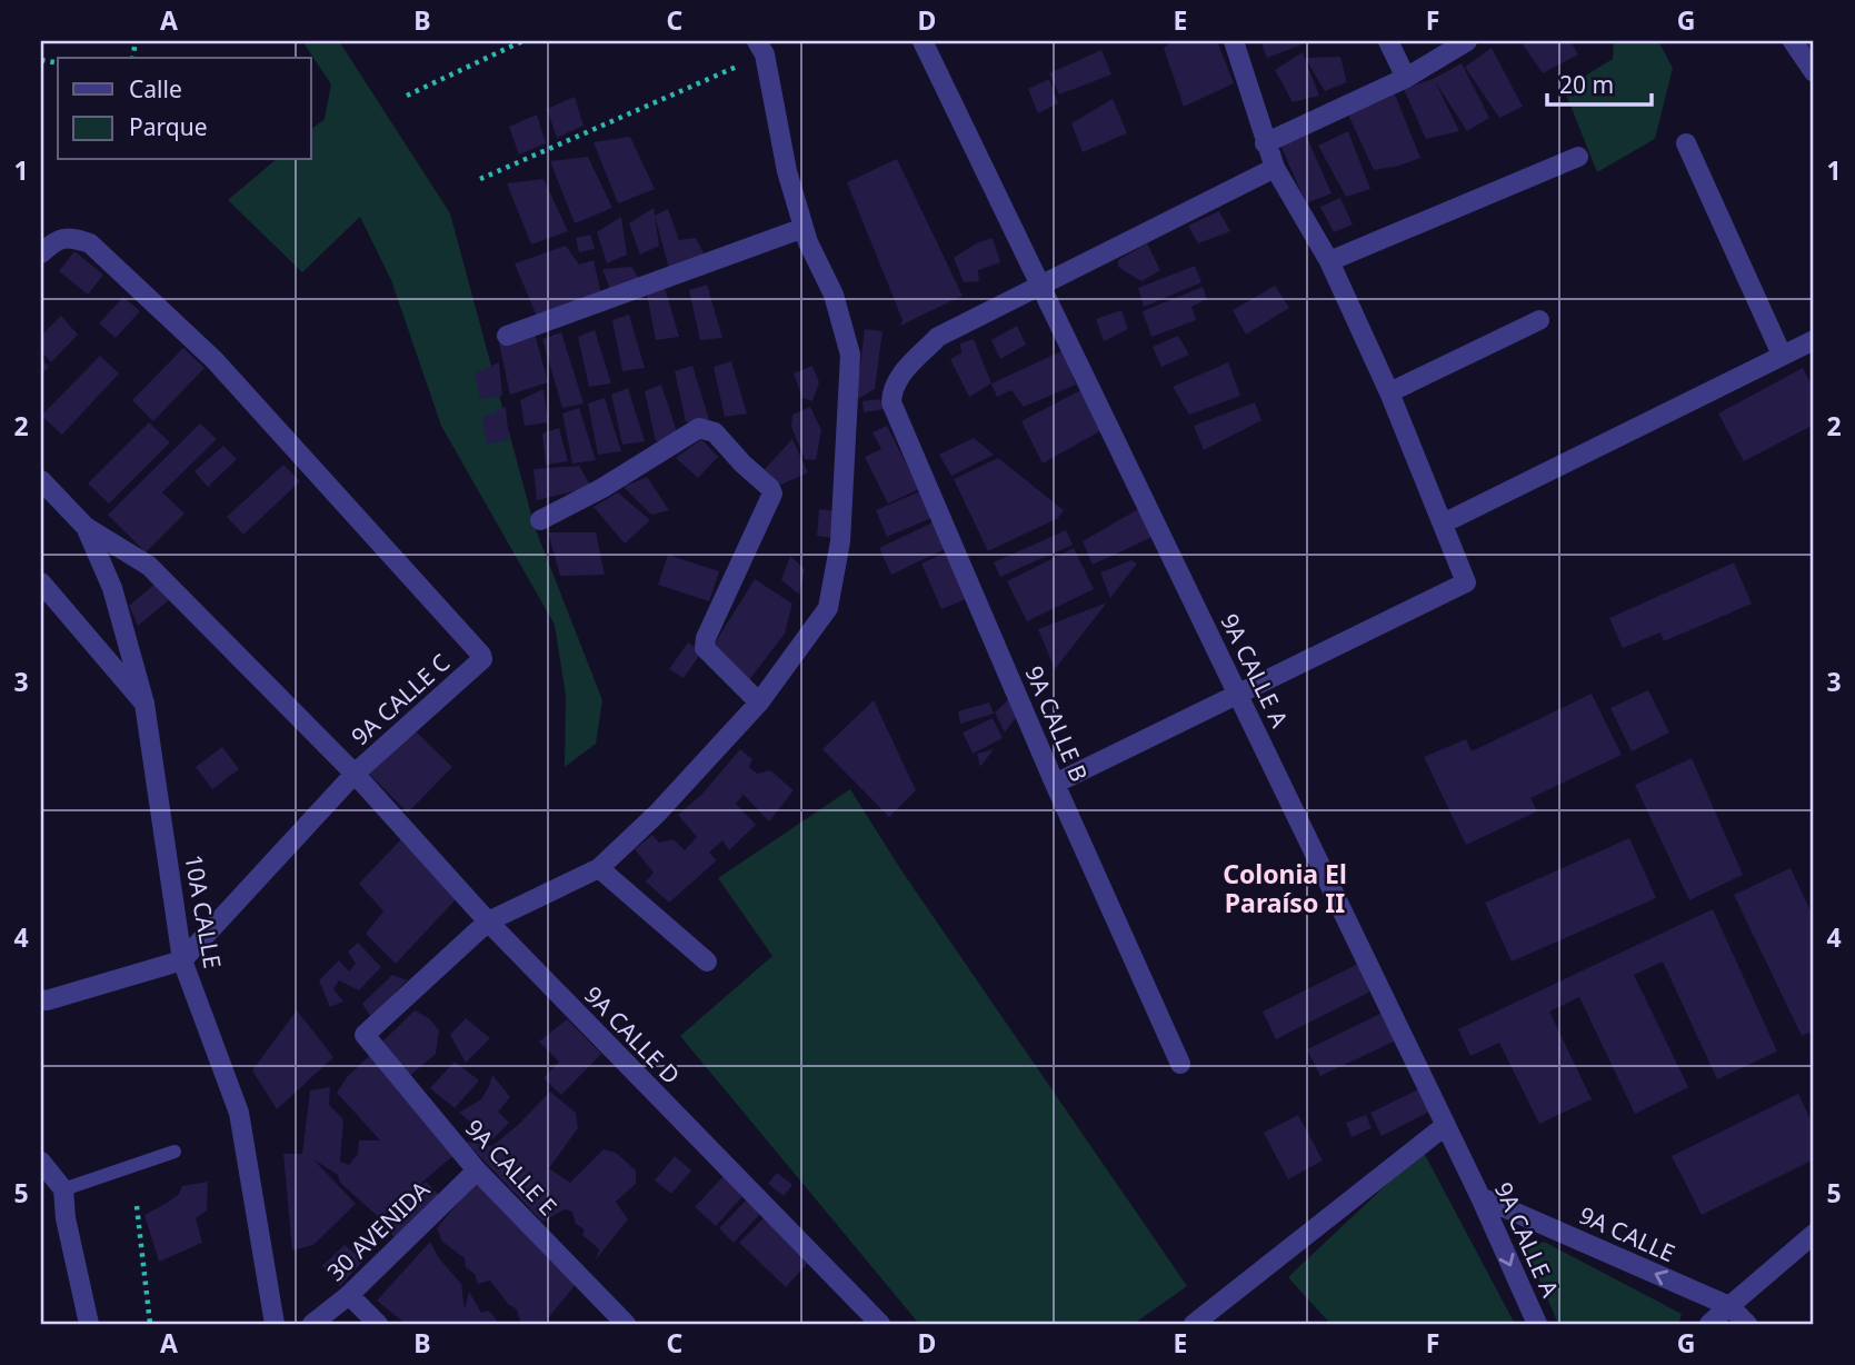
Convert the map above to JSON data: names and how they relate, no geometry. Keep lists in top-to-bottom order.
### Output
{
  "streets": {
    "street": [
      "9A CALLE A",
      "9A CALLE C",
      "9A CALLE B",
      "10A CALLE",
      "9A CALLE D",
      "9A CALLE E",
      "30 AVENIDA",
      "9A CALLE"
    ]
  },
  "crossings": [
    ["9A CALLE A", "9A CALLE B"],
    ["9A CALLE A", "9A CALLE"],
    ["9A CALLE C", "10A CALLE"],
    ["9A CALLE C", "9A CALLE D"],
    ["10A CALLE", "9A CALLE D"],
    ["9A CALLE D", "9A CALLE E"],
    ["9A CALLE E", "30 AVENIDA"]
  ],
  "one_way": ["9A CALLE"],
  "districts": ["Colonia El Paraíso II"],
  "legend": ["Calle", "Parque"],
  "scale_bar": "20 m",
  "grid": {
    "columns": [
      "A",
      "B",
      "C",
      "D",
      "E",
      "F",
      "G"
    ],
    "rows": [
      "1",
      "2",
      "3",
      "4",
      "5"
    ]
  }
}
